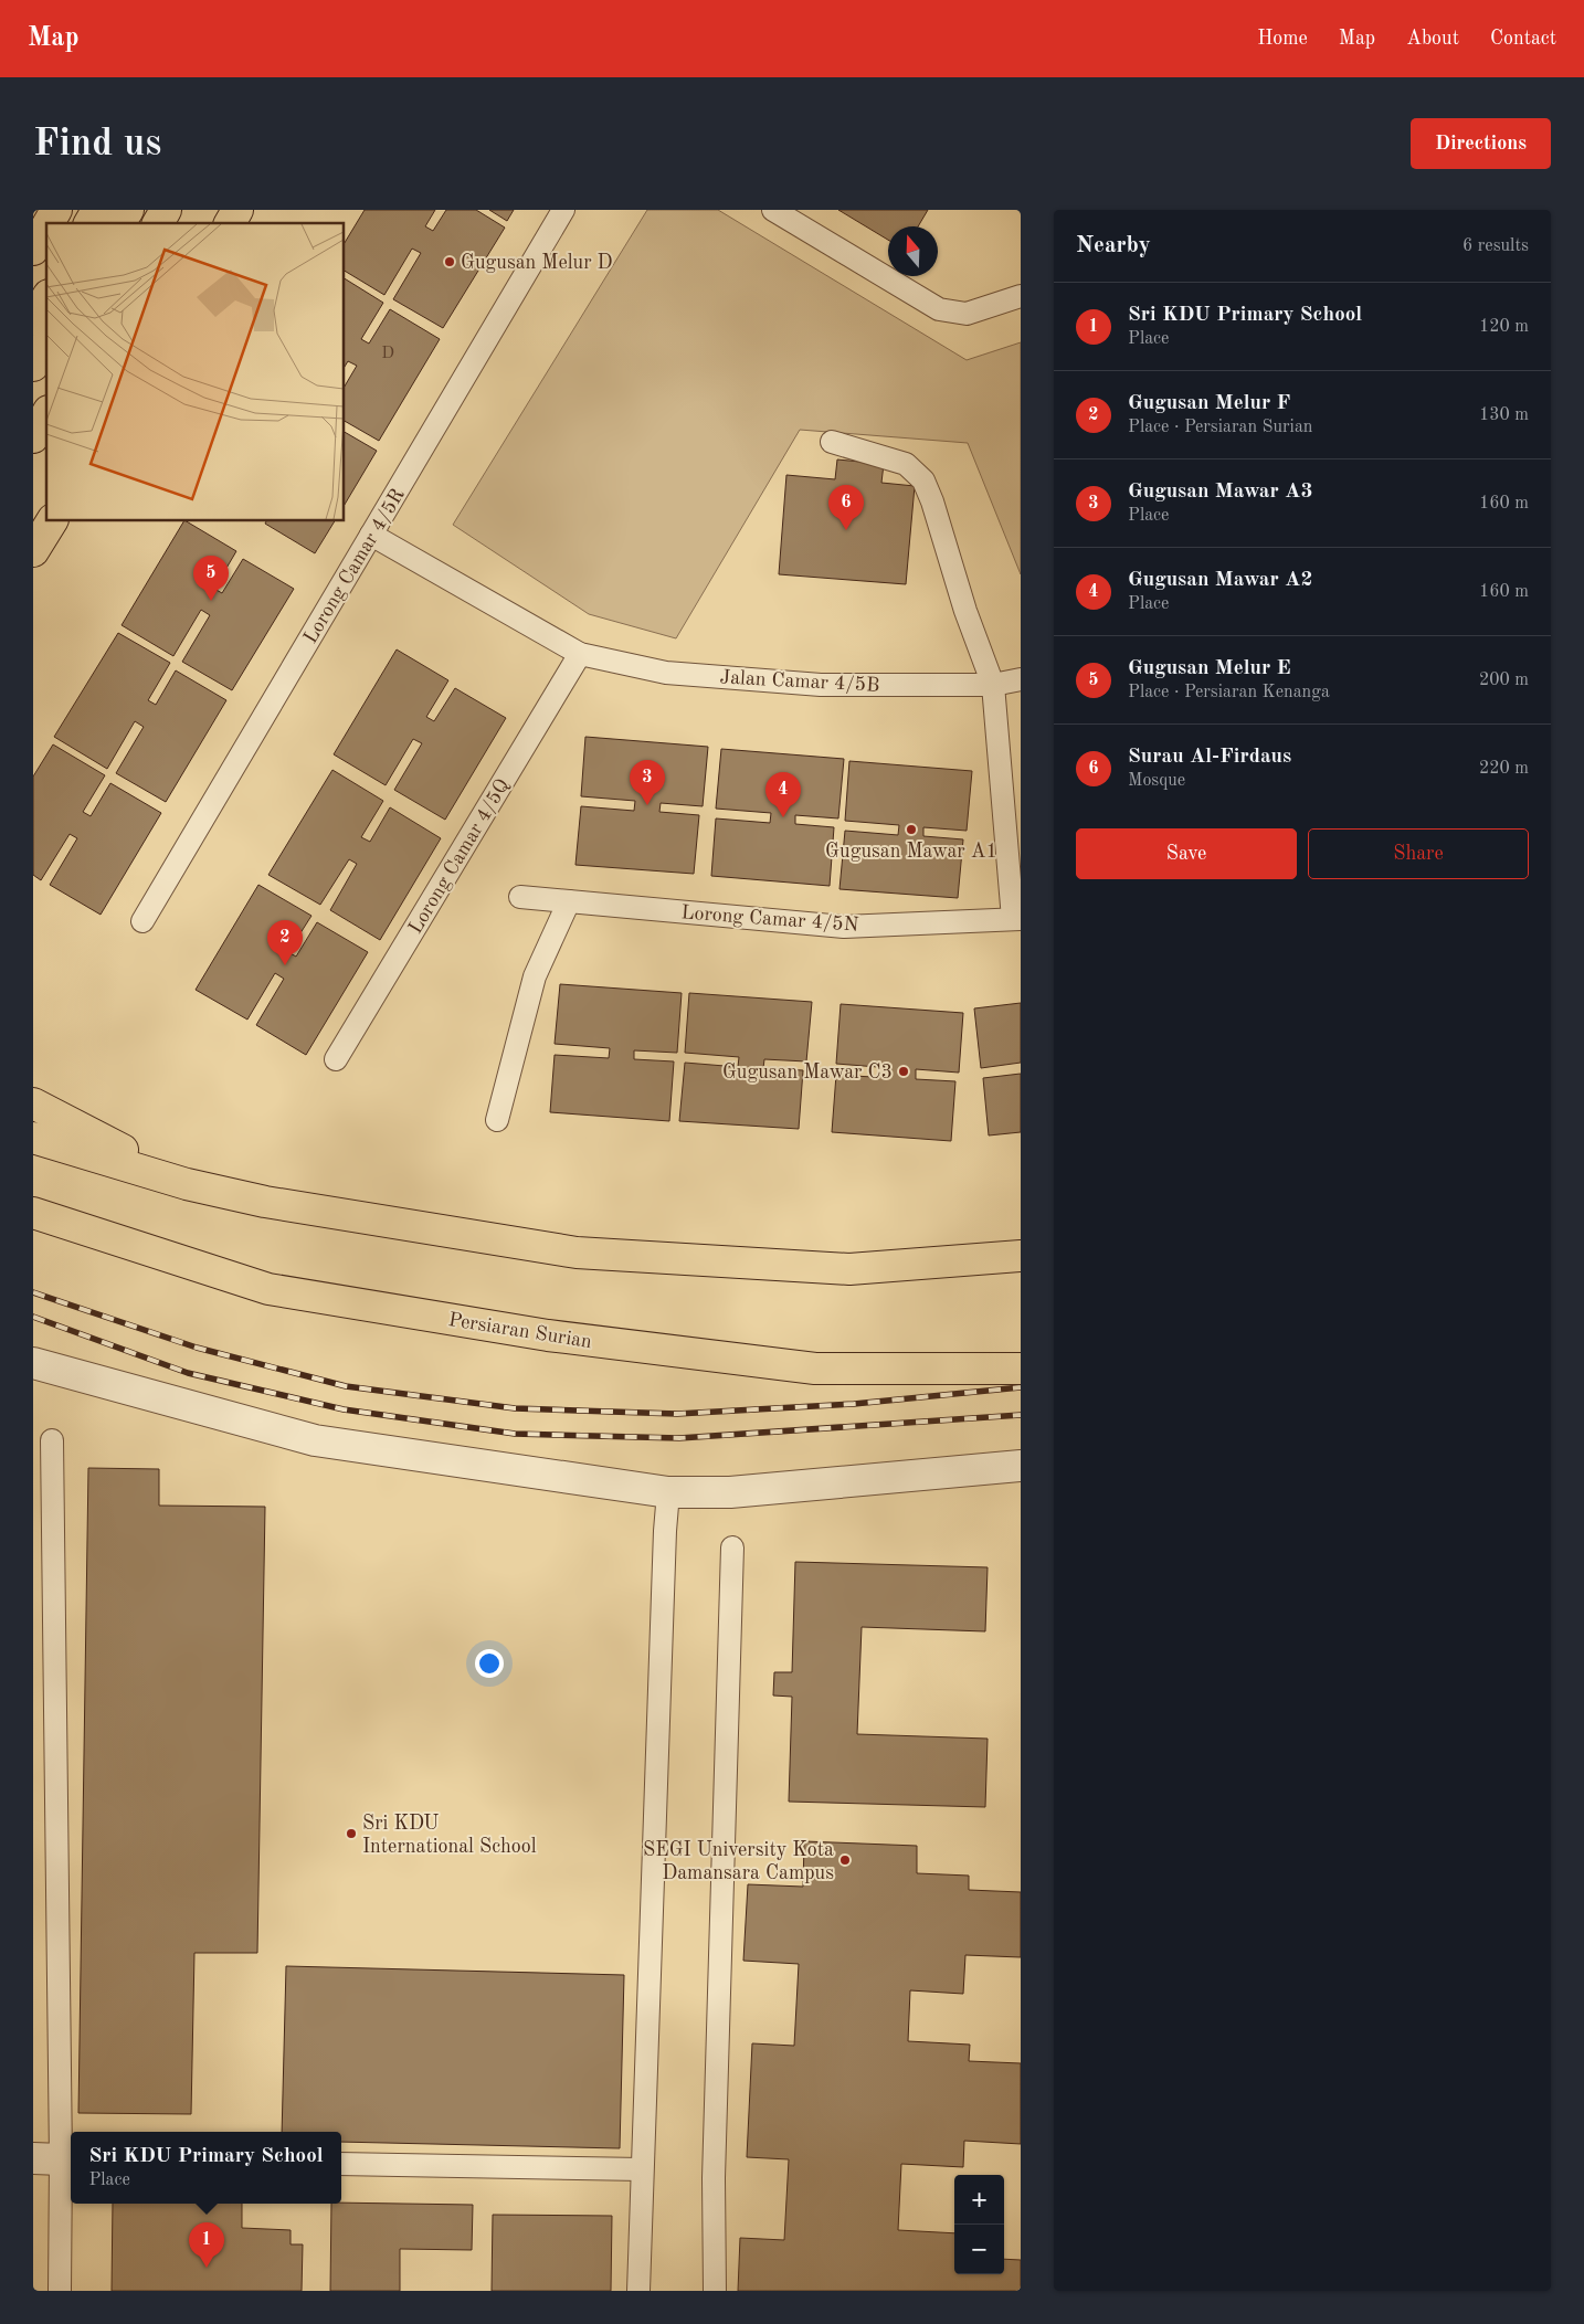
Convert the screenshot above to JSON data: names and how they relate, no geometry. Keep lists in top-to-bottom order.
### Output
{
  "streets": {
    "main road": ["Persiaran Surian"],
    "lane": [
      "Lorong Camar 4/5R",
      "Jalan Camar 4/5B",
      "Lorong Camar 4/5Q",
      "Lorong Camar 4/5N"
    ]
  },
  "crossings": [
    ["Lorong Camar 4/5R", "Jalan Camar 4/5B"],
    ["Jalan Camar 4/5B", "Lorong Camar 4/5Q"]
  ],
  "places": [
    "Gugusan Melur D",
    "Gugusan Mawar A1",
    "Gugusan Mawar C3",
    "Sri KDU International School",
    "SEGI University Kota Damansara Campus"
  ],
  "house_numbers": ["D"],
  "north": "top",
  "page": {
    "header": "Map",
    "nav": [
      "Home",
      "Map",
      "About",
      "Contact"
    ],
    "buttons": [
      "Directions",
      ["Save", "Share"]
    ],
    "title": "Find us",
    "heading": ["Nearby", "6 results"],
    "list": [
      {
        "mark": "1",
        "name": "Sri KDU Primary School",
        "note": "Place",
        "value": "120 m"
      },
      {
        "mark": "2",
        "name": "Gugusan Melur F",
        "note": "Place · Persiaran Surian",
        "value": "130 m"
      },
      {
        "mark": "3",
        "name": "Gugusan Mawar A3",
        "note": "Place",
        "value": "160 m"
      },
      {
        "mark": "4",
        "name": "Gugusan Mawar A2",
        "note": "Place",
        "value": "160 m"
      },
      {
        "mark": "5",
        "name": "Gugusan Melur E",
        "note": "Place · Persiaran Kenanga",
        "value": "200 m"
      },
      {
        "mark": "6",
        "name": "Surau Al-Firdaus",
        "note": "Mosque",
        "value": "220 m"
      }
    ],
    "pins": [
      "6",
      "5",
      "3",
      "4",
      "2",
      "1"
    ],
    "popup": ["Sri KDU Primary School", "Place"],
    "map_buttons": ["+", "−"]
  }
}
